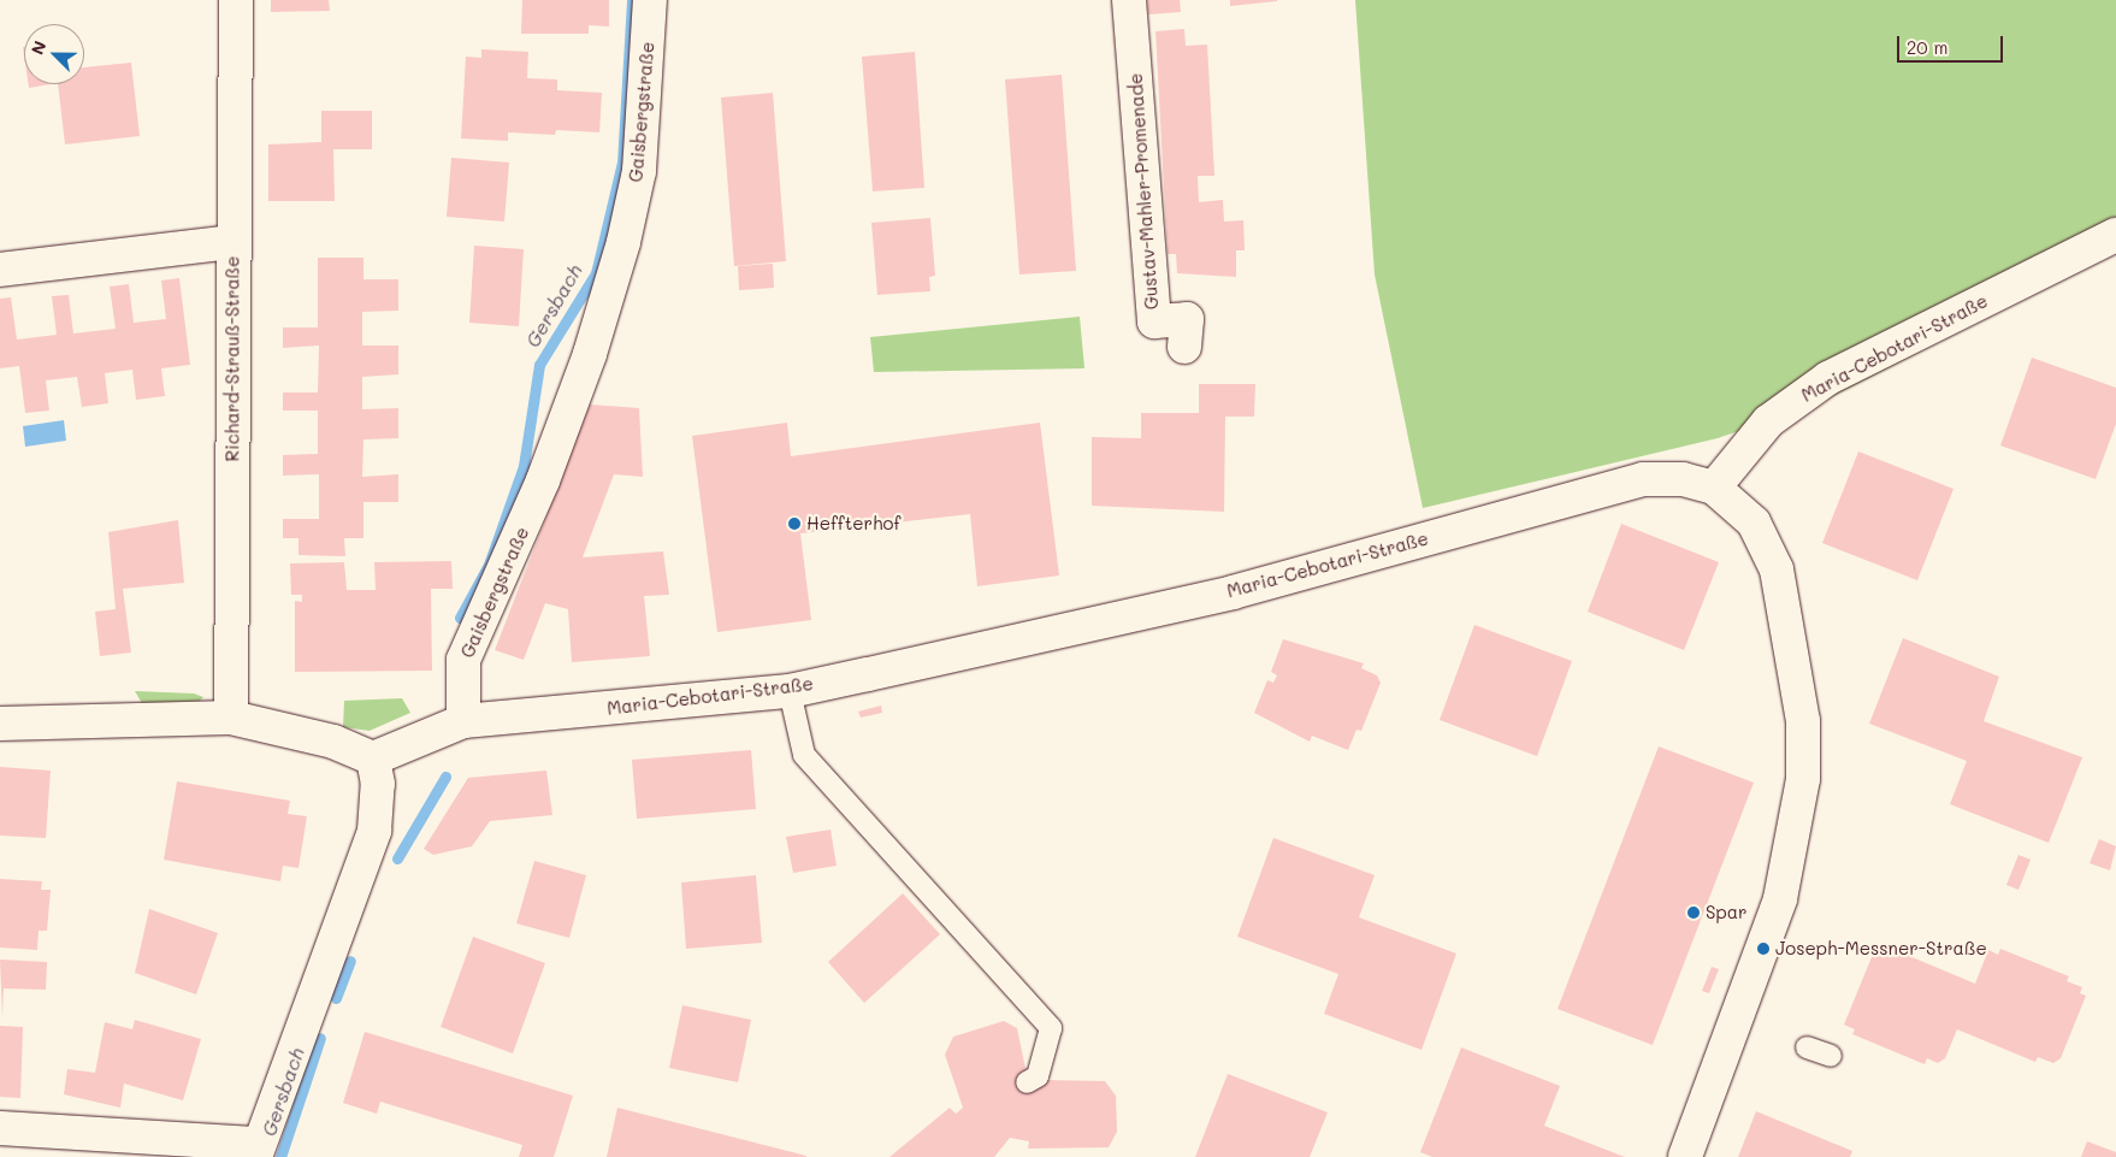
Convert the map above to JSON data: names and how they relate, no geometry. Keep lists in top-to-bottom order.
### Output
{
  "streets": {
    "street": [
      "Gaisbergstraße",
      "Gustav-Mahler-Promenade",
      "Maria-Cebotari-Straße",
      "Richard-Strauß-Straße"
    ]
  },
  "crossings": [
    ["Gaisbergstraße", "Maria-Cebotari-Straße"]
  ],
  "water": ["Gersbach"],
  "places": ["Heffterhof", "Spar", "Joseph-Messner-Straße"],
  "scale_bar": "20 m",
  "north": "top left"
}
